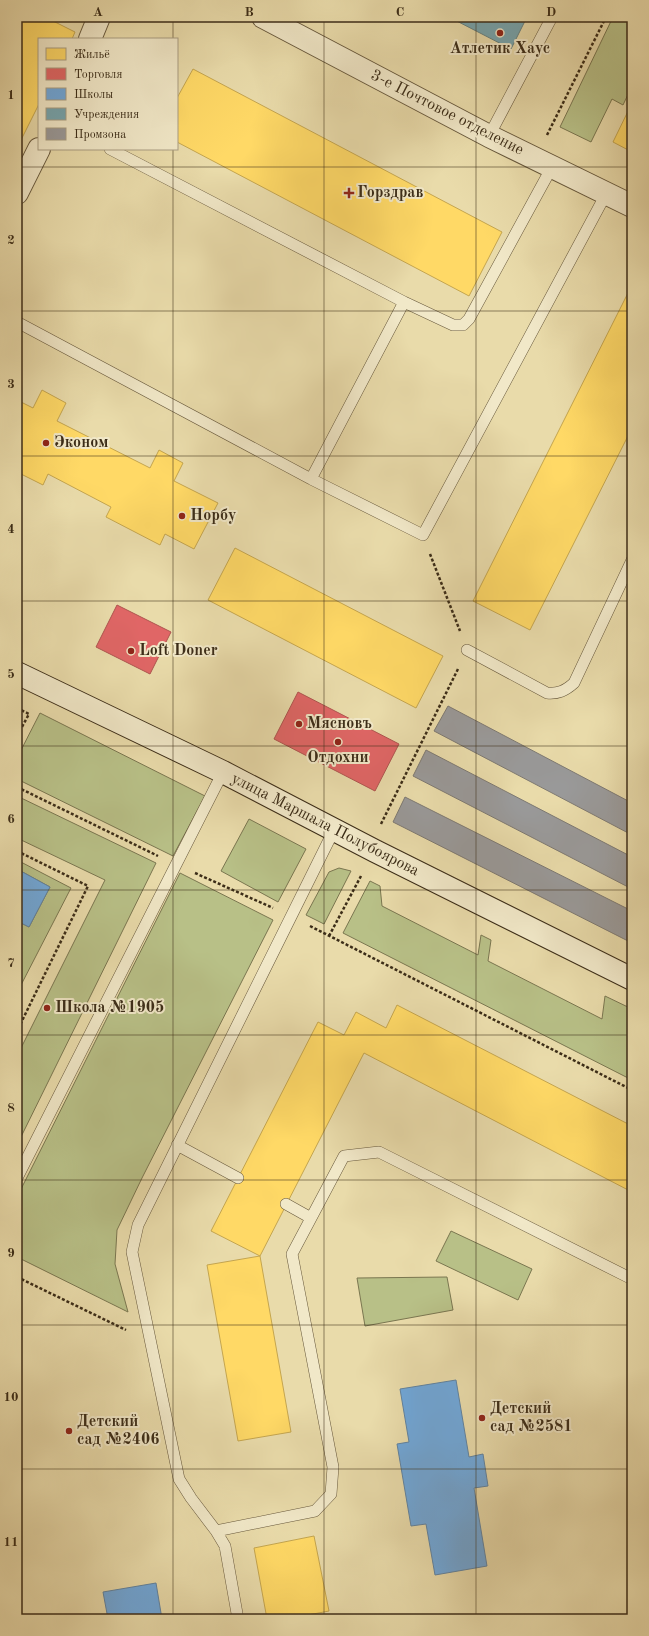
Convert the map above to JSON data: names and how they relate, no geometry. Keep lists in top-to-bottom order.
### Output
{
  "streets": {
    "street": ["3-е Почтовое отделение", "улица Маршала Полубоярова"]
  },
  "places": {
    "other": [
      "Атлетик Хаус",
      "Эконом",
      "Норбу",
      "Loft Doner",
      "Мясновъ",
      "Отдохни",
      "Школа №1905",
      "Детский сад №2581",
      "Детский сад №2406"
    ],
    "health": ["Горздрав"]
  },
  "legend": [
    "Жильё",
    "Торговля",
    "Школы",
    "Учреждения",
    "Промзона"
  ],
  "grid": {
    "columns": [
      "A",
      "B",
      "C",
      "D"
    ],
    "rows": [
      "1",
      "2",
      "3",
      "4",
      "5",
      "6",
      "7",
      "8",
      "9",
      "10",
      "11"
    ]
  }
}
